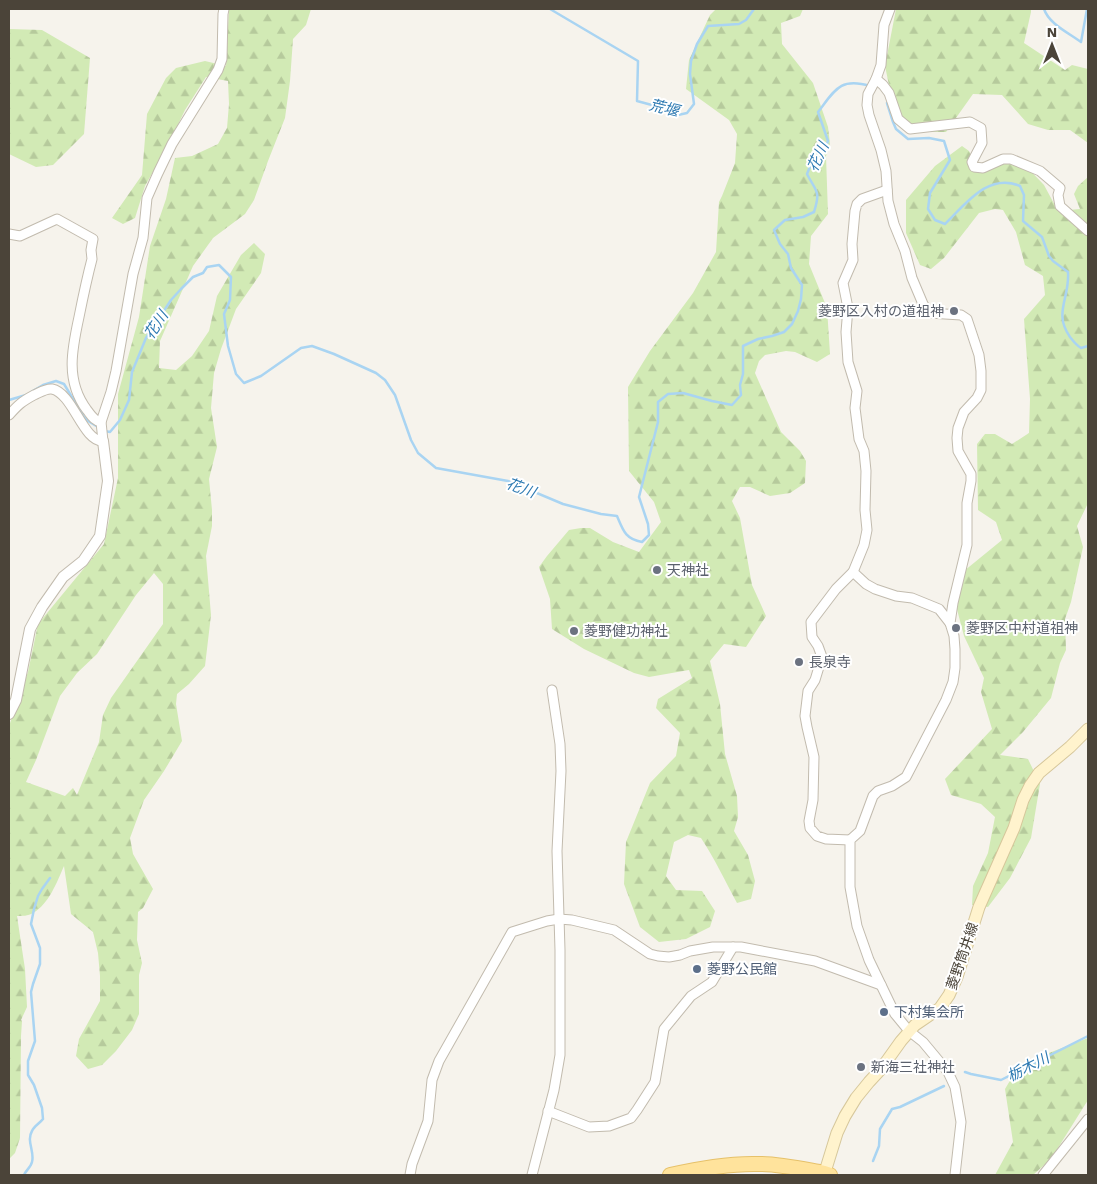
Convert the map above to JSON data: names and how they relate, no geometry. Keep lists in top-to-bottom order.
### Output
{
  "streets": {
    "main road": ["菱野筒井線"]
  },
  "water": ["荒堰", "花川", "栃木川"],
  "places": [
    "菱野区入村の道祖神",
    "天神社",
    "菱野区中村道祖神",
    "菱野健功神社",
    "長泉寺",
    "菱野公民館",
    "下村集会所",
    "新海三社神社"
  ],
  "north": "top"
}
